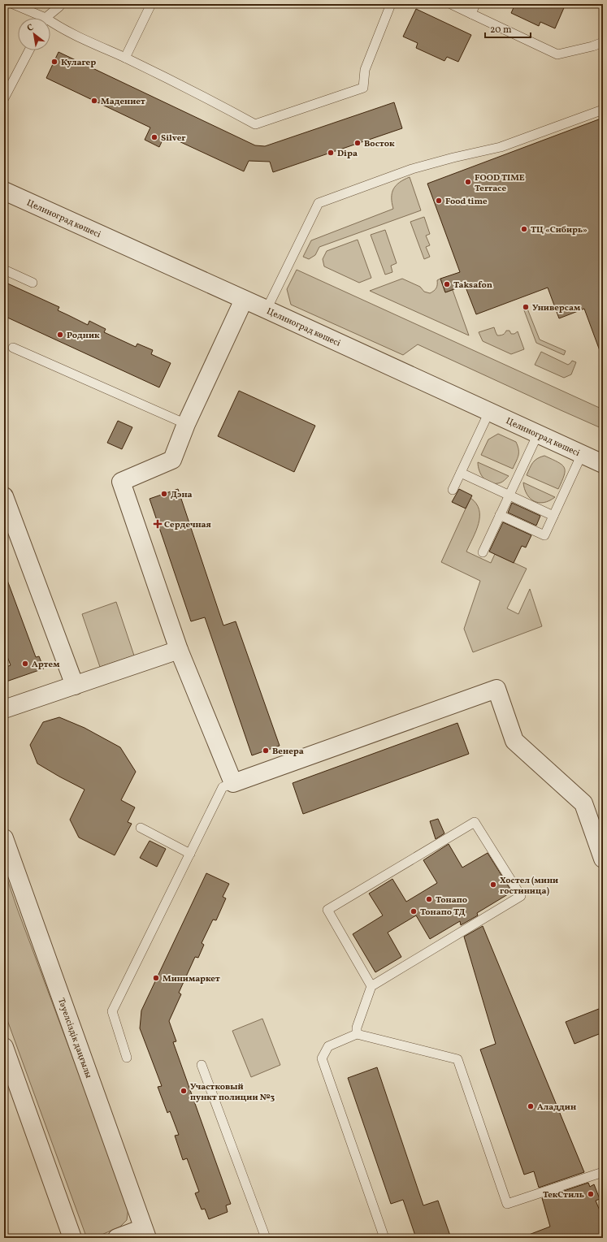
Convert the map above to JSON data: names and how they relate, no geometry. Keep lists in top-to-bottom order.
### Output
{
  "streets": {
    "street": ["Целиноград көшесі", "Тәуелсіздік даңғылы"]
  },
  "places": {
    "other": [
      "Кулагер",
      "Мадениет",
      "Silver",
      "Восток",
      "Dipa",
      "FOOD TIME Terrace",
      "Food time",
      "ТЦ «Сибирь»",
      "Taksafon",
      "Универсам",
      "Родник",
      "Дэна",
      "Артем",
      "Венера",
      "Хостел (мини гостиница)",
      "Тонапо",
      "Тонапо ТД",
      "Минимаркет",
      "Участковый пункт полиции №3",
      "Аладдин",
      "ТекСтиль"
    ],
    "health": ["Сердечная"]
  },
  "scale_bar": "20 m",
  "north": "top left"
}
